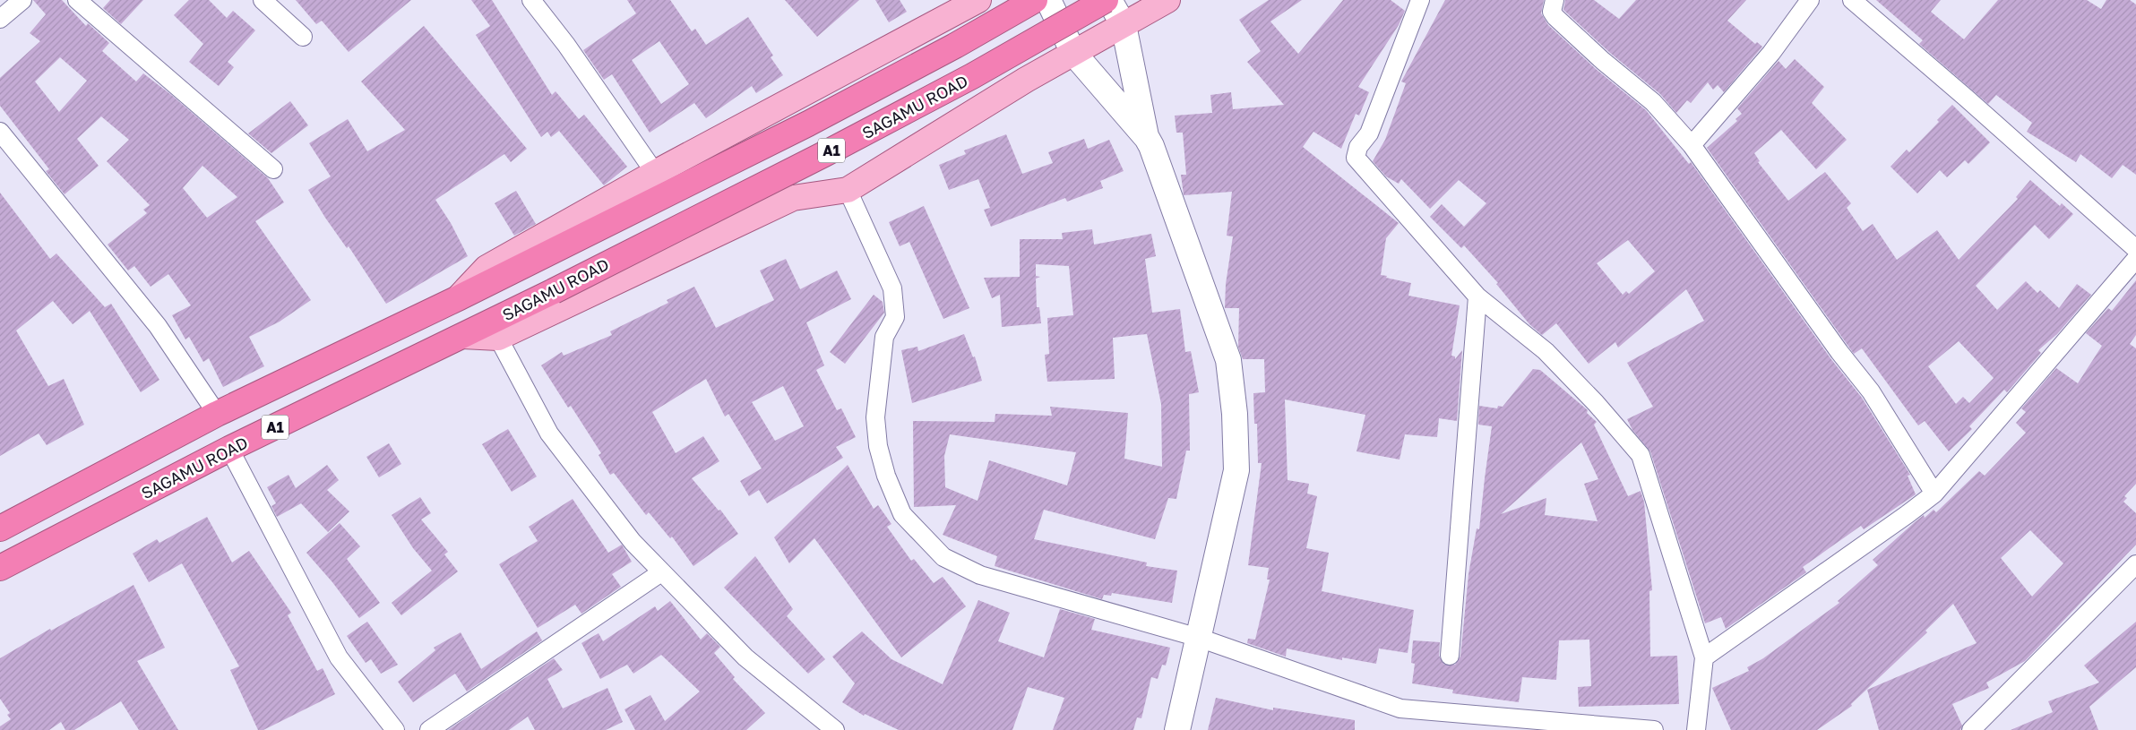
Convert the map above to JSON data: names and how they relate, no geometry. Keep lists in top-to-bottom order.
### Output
{
  "streets": {
    "highway": ["SAGAMU ROAD", "A1"]
  }
}
